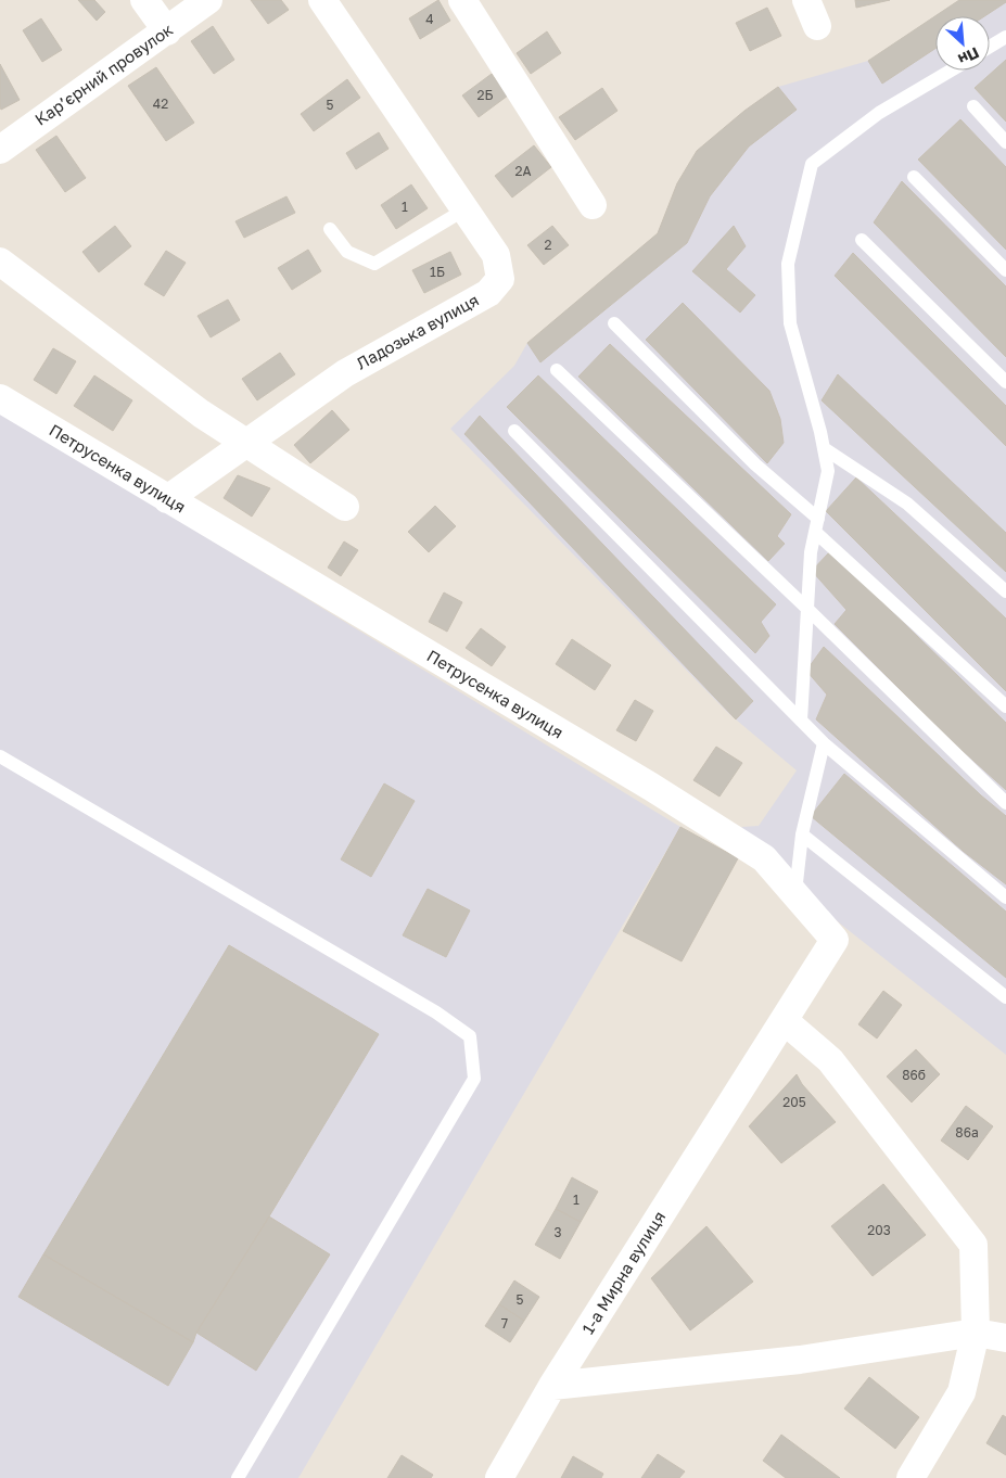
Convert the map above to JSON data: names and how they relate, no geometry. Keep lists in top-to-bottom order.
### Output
{
  "streets": {
    "street": [
      "Кар’єрний провулок",
      "Ладозька вулиця",
      "Петрусенка вулиця",
      "1-а Мирна вулиця"
    ]
  },
  "crossings": [
    ["Ладозька вулиця", "Петрусенка вулиця"],
    ["Петрусенка вулиця", "1-а Мирна вулиця"]
  ],
  "house_numbers": [
    "4",
    "2Б",
    "42",
    "5",
    "2А",
    "1",
    "2",
    "1Б",
    "86б",
    "205",
    "86а",
    "1",
    "203",
    "3",
    "5",
    "7"
  ],
  "north": "bottom right"
}
